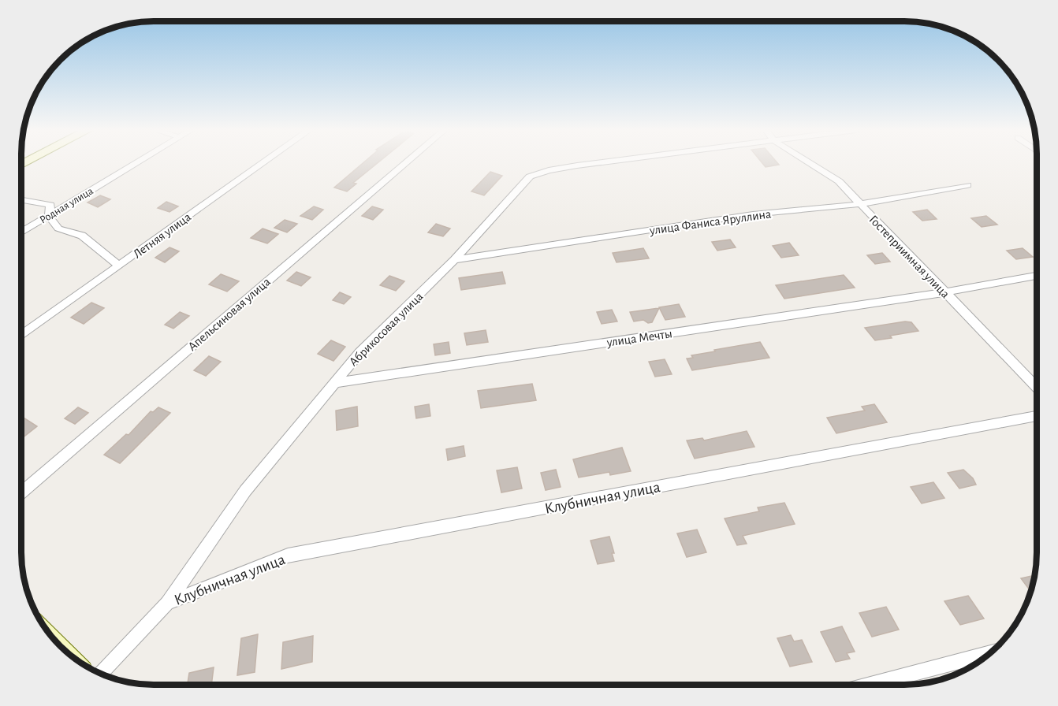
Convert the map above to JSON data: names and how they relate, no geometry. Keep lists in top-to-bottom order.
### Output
{
  "streets": {
    "street": [
      "Родная улица",
      "улица Фаниса Яруллина",
      "Летняя улица",
      "Гостеприимная улица",
      "Апельсиновая улица",
      "Абрикосовая улица",
      "улица Мечты",
      "Клубничная улица"
    ]
  },
  "crossings": [
    ["улица Фаниса Яруллина", "Гостеприимная улица"],
    ["улица Фаниса Яруллина", "Абрикосовая улица"],
    ["Гостеприимная улица", "улица Мечты"],
    ["Абрикосовая улица", "улица Мечты"],
    ["Абрикосовая улица", "Клубничная улица"]
  ]
}
